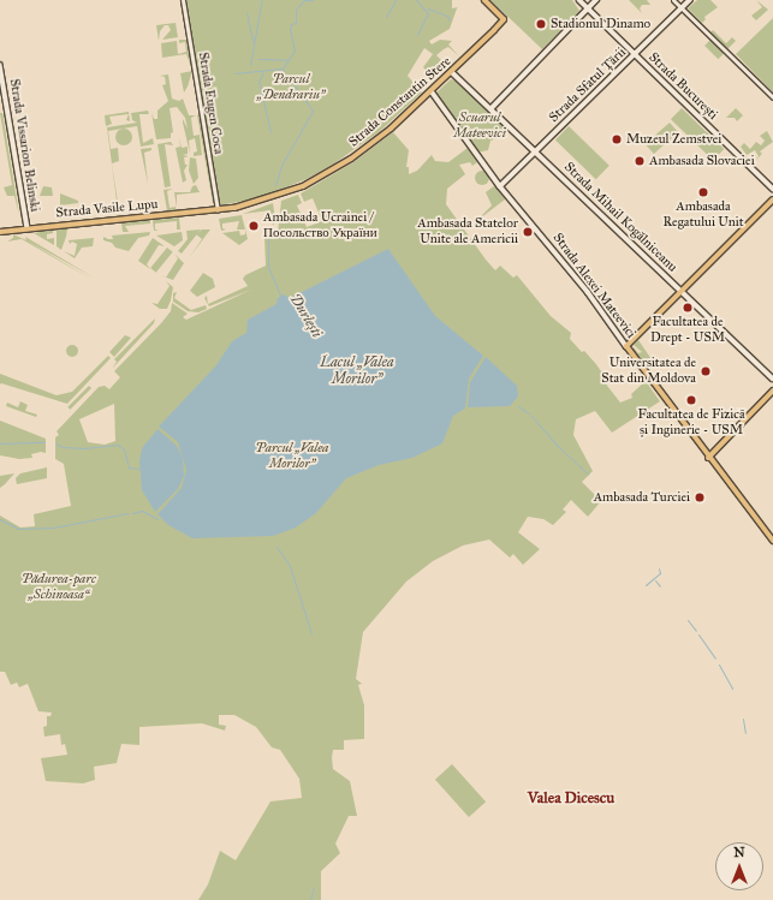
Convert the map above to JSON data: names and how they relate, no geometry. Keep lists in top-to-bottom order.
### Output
{
  "streets": {
    "main road": [
      "Strada Sfatul Țării",
      "Strada București",
      "Strada Constantin Stere",
      "Strada Vissarion Belinski",
      "Strada Vasile Lupu",
      "Strada Mihail Kogălniceanu",
      "Strada Alexei Mateevici"
    ],
    "street": ["Strada Eugen Coca"]
  },
  "crossings": [
    ["Strada Sfatul Țării", "Strada București"],
    ["Strada Sfatul Țării", "Strada Mihail Kogălniceanu"],
    ["Strada Sfatul Țării", "Strada Alexei Mateevici"],
    ["Strada Constantin Stere", "Strada Eugen Coca"],
    ["Strada Constantin Stere", "Strada Vasile Lupu"],
    ["Strada Constantin Stere", "Strada Mihail Kogălniceanu"],
    ["Strada Constantin Stere", "Strada Alexei Mateevici"],
    ["Strada Eugen Coca", "Strada Vasile Lupu"],
    ["Strada Vissarion Belinski", "Strada Vasile Lupu"]
  ],
  "districts": ["Valea Dicescu"],
  "water": ["Durlești", "Lacul „Valea Morilor”"],
  "parks": [
    "Parcul „Dendrariu”",
    "Scuarul Mateevici",
    "Parcul „Valea Morilor”",
    "Pădurea-parc „Schinoasa“"
  ],
  "places": [
    "Stadionul Dinamo",
    "Muzeul Zemstvei",
    "Ambasada Slovaciei",
    "Ambasada Regatului Unit",
    "Ambasada Ucrainei / Посольство України",
    "Ambasada Statelor Unite ale Americii",
    "Facultatea de Drept - USM",
    "Universitatea de Stat din Moldova",
    "Facultatea de Fizică și Inginerie - USM",
    "Ambasada Turciei"
  ],
  "north": "top"
}
